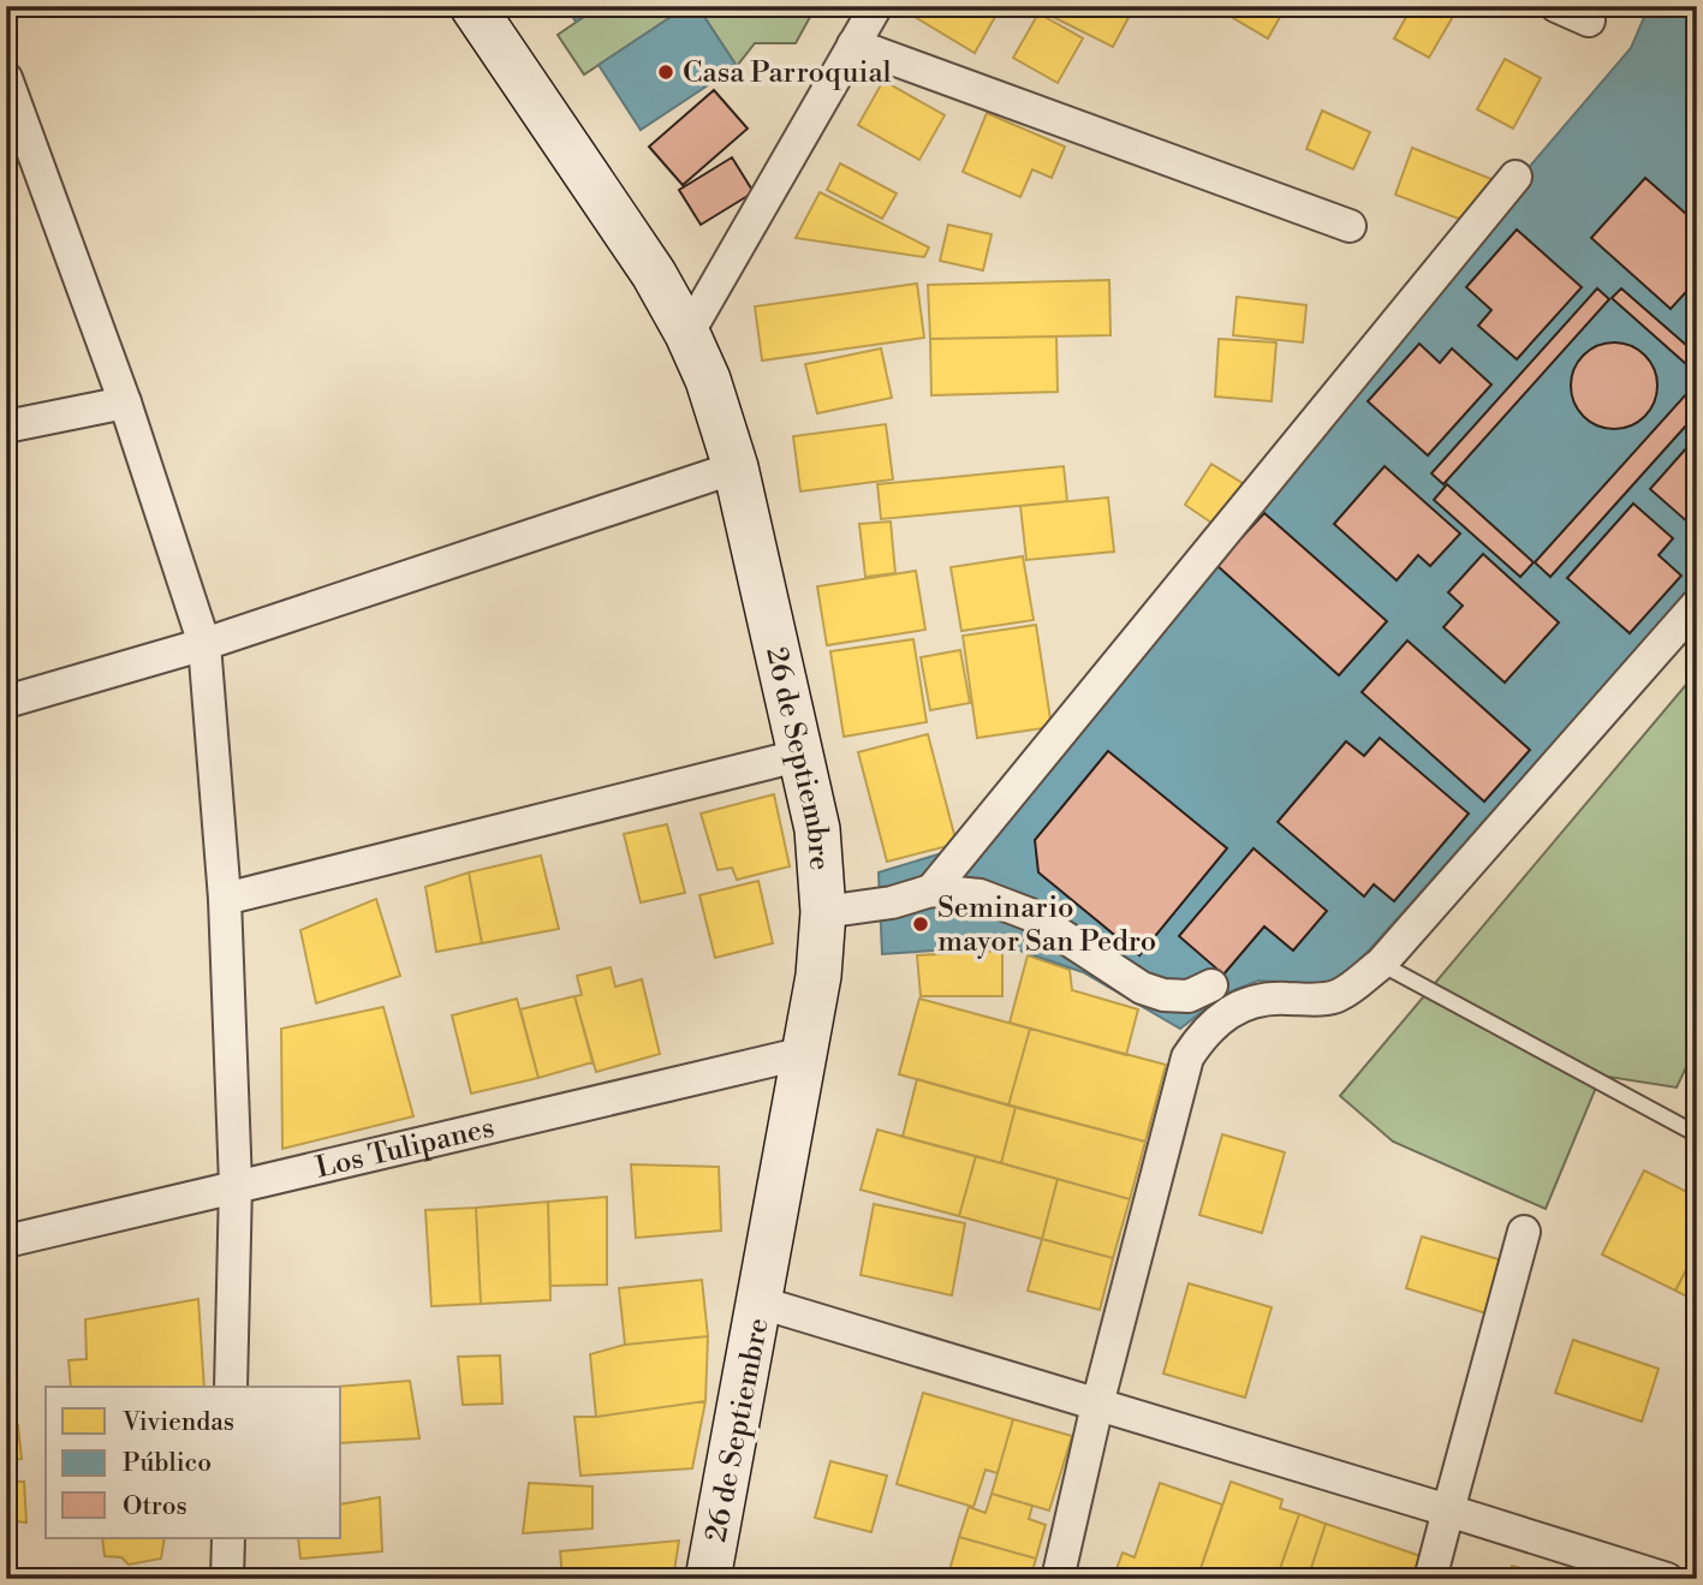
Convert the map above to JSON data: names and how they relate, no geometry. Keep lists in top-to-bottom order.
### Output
{
  "streets": {
    "street": ["26 de Septiembre", "Los Tulipanes"]
  },
  "crossings": [
    ["26 de Septiembre", "Los Tulipanes"]
  ],
  "places": ["Casa Parroquial", "Seminario mayor San Pedro"],
  "legend": ["Viviendas", "Público", "Otros"]
}
